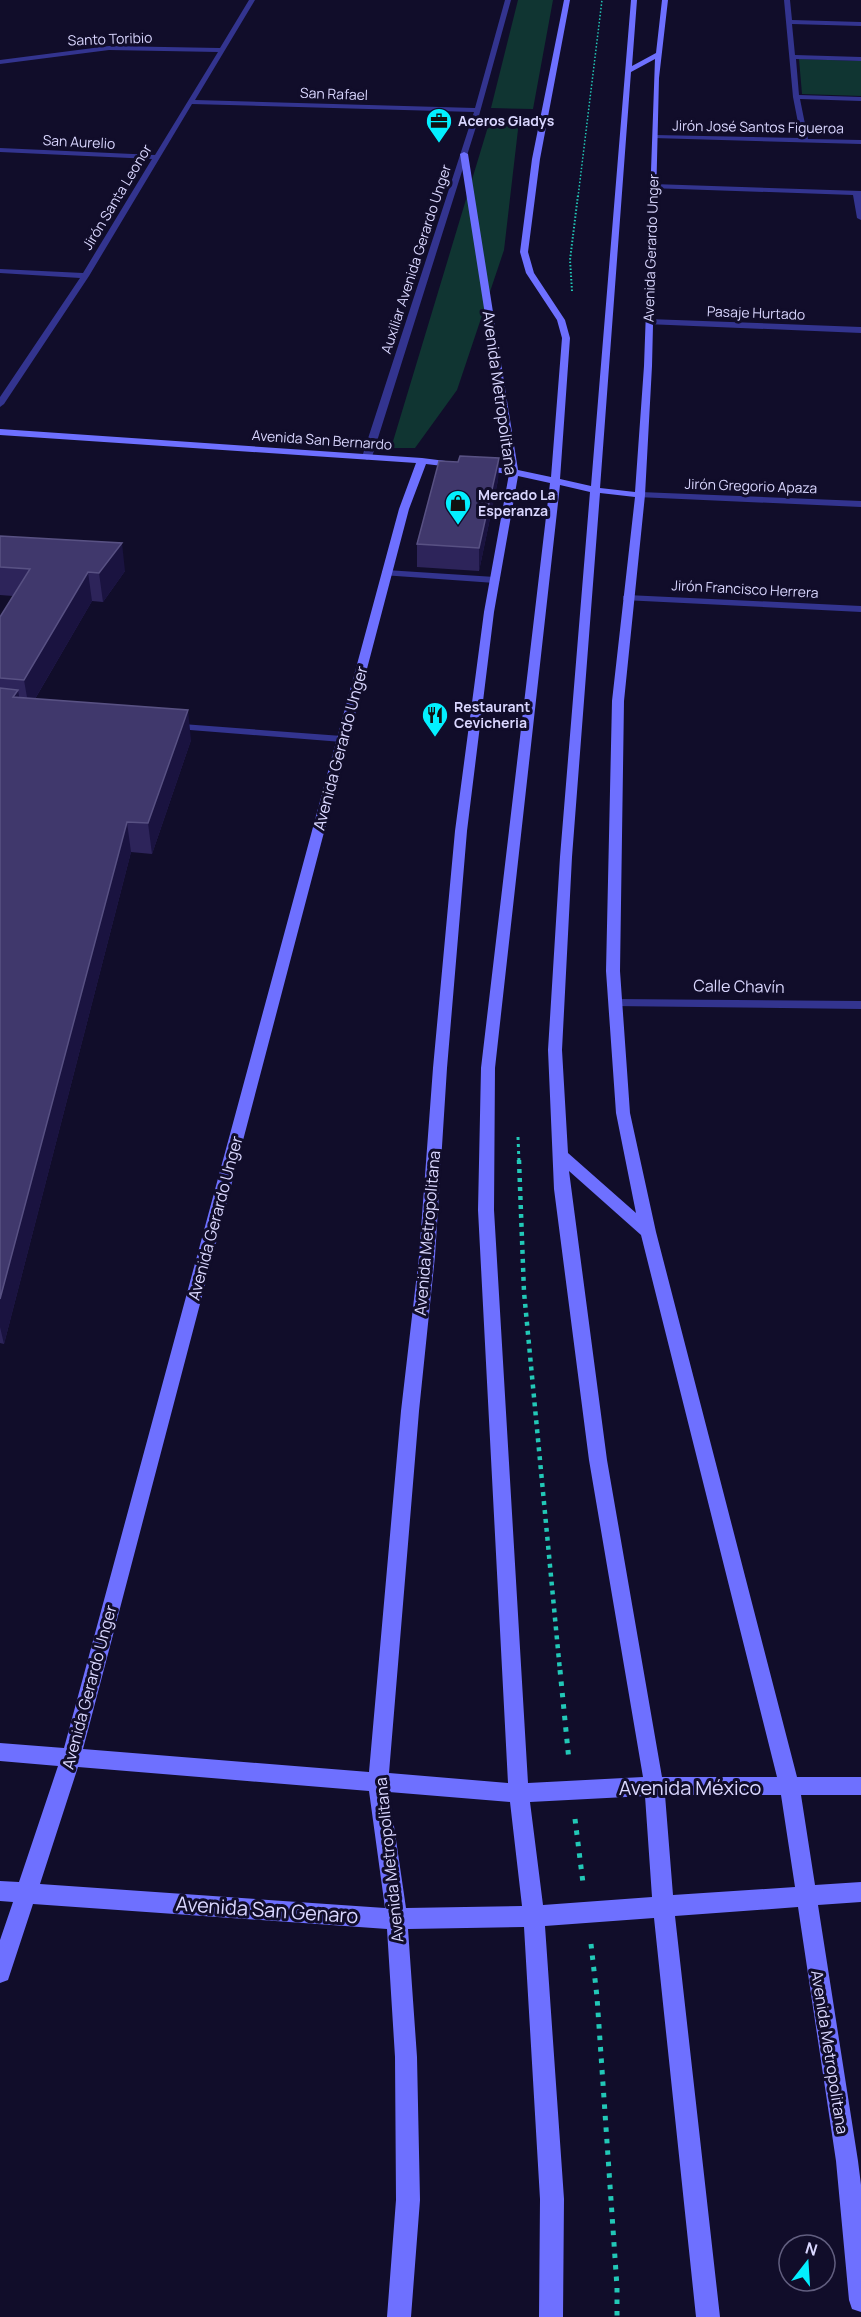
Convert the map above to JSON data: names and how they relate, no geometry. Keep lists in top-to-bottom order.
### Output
{
  "streets": {
    "street": [
      "Santo Toribio",
      "San Rafael",
      "Jirón José Santos Figueroa",
      "San Aurelio",
      "Jirón Santa Leonor",
      "Avenida Gerardo Unger",
      "Auxiliar Avenida Gerardo Unger",
      "Pasaje Hurtado",
      "Avenida Metropolitana",
      "Avenida San Bernardo",
      "Jirón Gregorio Apaza",
      "Jirón Francisco Herrera",
      "Calle Chavín",
      "Avenida México",
      "Avenida San Genaro"
    ]
  },
  "crossings": [
    ["Santo Toribio", "Jirón Santa Leonor"],
    ["San Rafael", "Jirón Santa Leonor"],
    ["San Rafael", "Auxiliar Avenida Gerardo Unger"],
    ["Jirón José Santos Figueroa", "Avenida Gerardo Unger"],
    ["San Aurelio", "Jirón Santa Leonor"],
    ["Avenida Gerardo Unger", "Pasaje Hurtado"],
    ["Avenida Gerardo Unger", "Avenida Metropolitana"],
    ["Avenida Gerardo Unger", "Avenida San Bernardo"],
    ["Avenida Gerardo Unger", "Jirón Gregorio Apaza"],
    ["Avenida Gerardo Unger", "Avenida San Genaro"],
    ["Auxiliar Avenida Gerardo Unger", "Avenida Metropolitana"],
    ["Auxiliar Avenida Gerardo Unger", "Avenida San Bernardo"],
    ["Avenida Metropolitana", "Avenida San Bernardo"],
    ["Avenida Metropolitana", "Jirón Gregorio Apaza"],
    ["Avenida Metropolitana", "Jirón Francisco Herrera"],
    ["Avenida Metropolitana", "Calle Chavín"],
    ["Avenida Metropolitana", "Avenida México"],
    ["Avenida Metropolitana", "Avenida San Genaro"],
    ["Avenida San Bernardo", "Jirón Gregorio Apaza"]
  ],
  "places": {
    "office": ["Aceros Gladys"],
    "shop": ["Mercado La Esperanza"],
    "restaurant": ["Restaurant Cevicheria"]
  },
  "north": "top"
}
